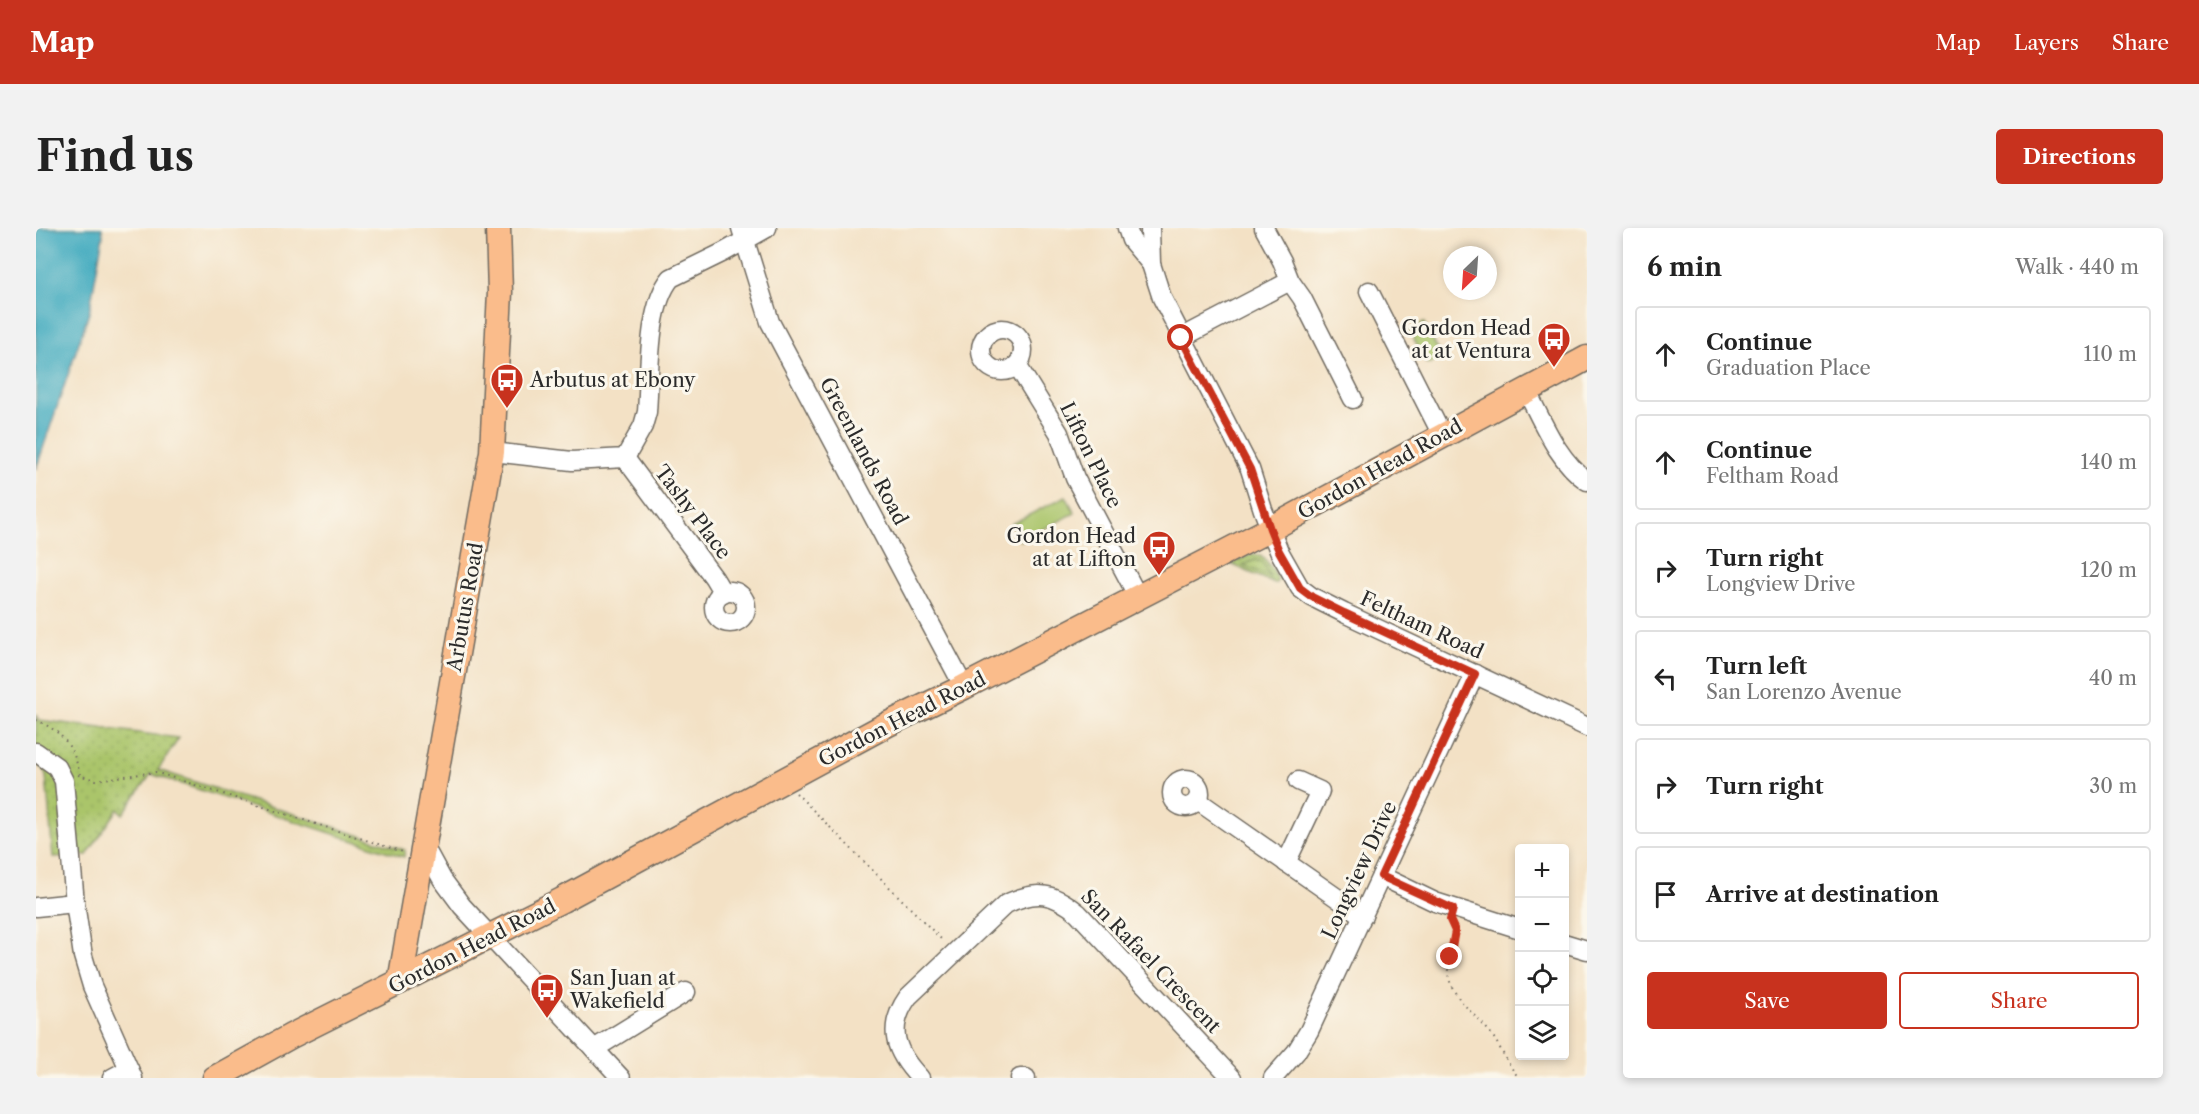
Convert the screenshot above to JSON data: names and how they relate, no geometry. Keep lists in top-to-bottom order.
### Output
{
  "streets": {
    "main road": ["Gordon Head Road", "Arbutus Road"],
    "street": [
      "Greenlands Road",
      "Lifton Place",
      "Tashy Place",
      "Feltham Road",
      "Longview Drive",
      "San Rafael Crescent"
    ]
  },
  "crossings": [
    ["Greenlands Road", "Gordon Head Road"],
    ["Lifton Place", "Gordon Head Road"],
    ["Gordon Head Road", "Arbutus Road"],
    ["Gordon Head Road", "Feltham Road"],
    ["Feltham Road", "Longview Drive"]
  ],
  "places": {
    "bus stop": [
      "Gordon Head at at Ventura",
      "Arbutus at Ebony",
      "Gordon Head at at Lifton",
      "San Juan at Wakefield"
    ]
  },
  "north": "bottom left",
  "page": {
    "header": "Map",
    "nav": ["Map", "Layers", "Share"],
    "buttons": [
      "Directions",
      ["Save", "Share"]
    ],
    "title": "Find us",
    "heading": ["6 min", "Walk · 440 m"],
    "list": [
      ["Continue", "Graduation Place", "110 m"],
      ["Continue", "Feltham Road", "140 m"],
      ["Turn right", "Longview Drive", "120 m"],
      ["Turn left", "San Lorenzo Avenue", "40 m"],
      ["Turn right", "30 m"],
      "Arrive at destination"
    ],
    "map_buttons": ["+", "−"]
  }
}
